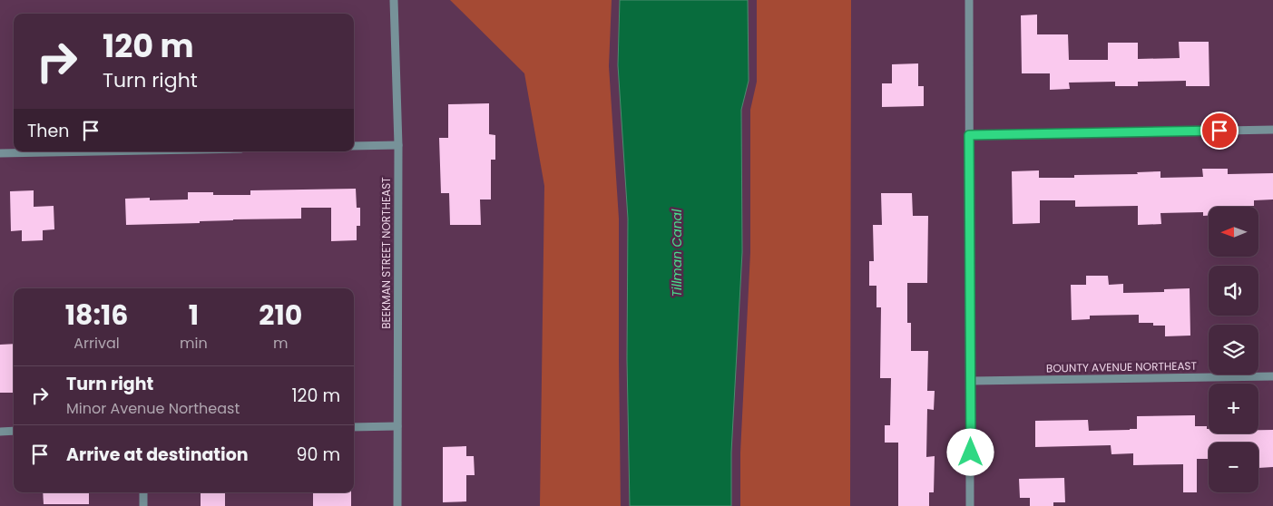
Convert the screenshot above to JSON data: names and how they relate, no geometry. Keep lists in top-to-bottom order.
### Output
{
  "streets": {
    "street": ["BEEKMAN STREET NORTHEAST", "BOUNTY AVENUE NORTHEAST"]
  },
  "water": ["Tillman Canal"],
  "north": "left",
  "page": {
    "turn": ["120 m", "Turn right"],
    "then": "Then",
    "map_buttons": ["+", "−"],
    "eta": [
      "18:16",
      "Arrival",
      "1",
      "min",
      "210",
      "m"
    ],
    "list": [
      {
        "name": "Turn right",
        "note": "Minor Avenue Northeast",
        "value": "120 m"
      },
      {
        "name": "Arrive at destination",
        "value": "90 m"
      }
    ]
  }
}
